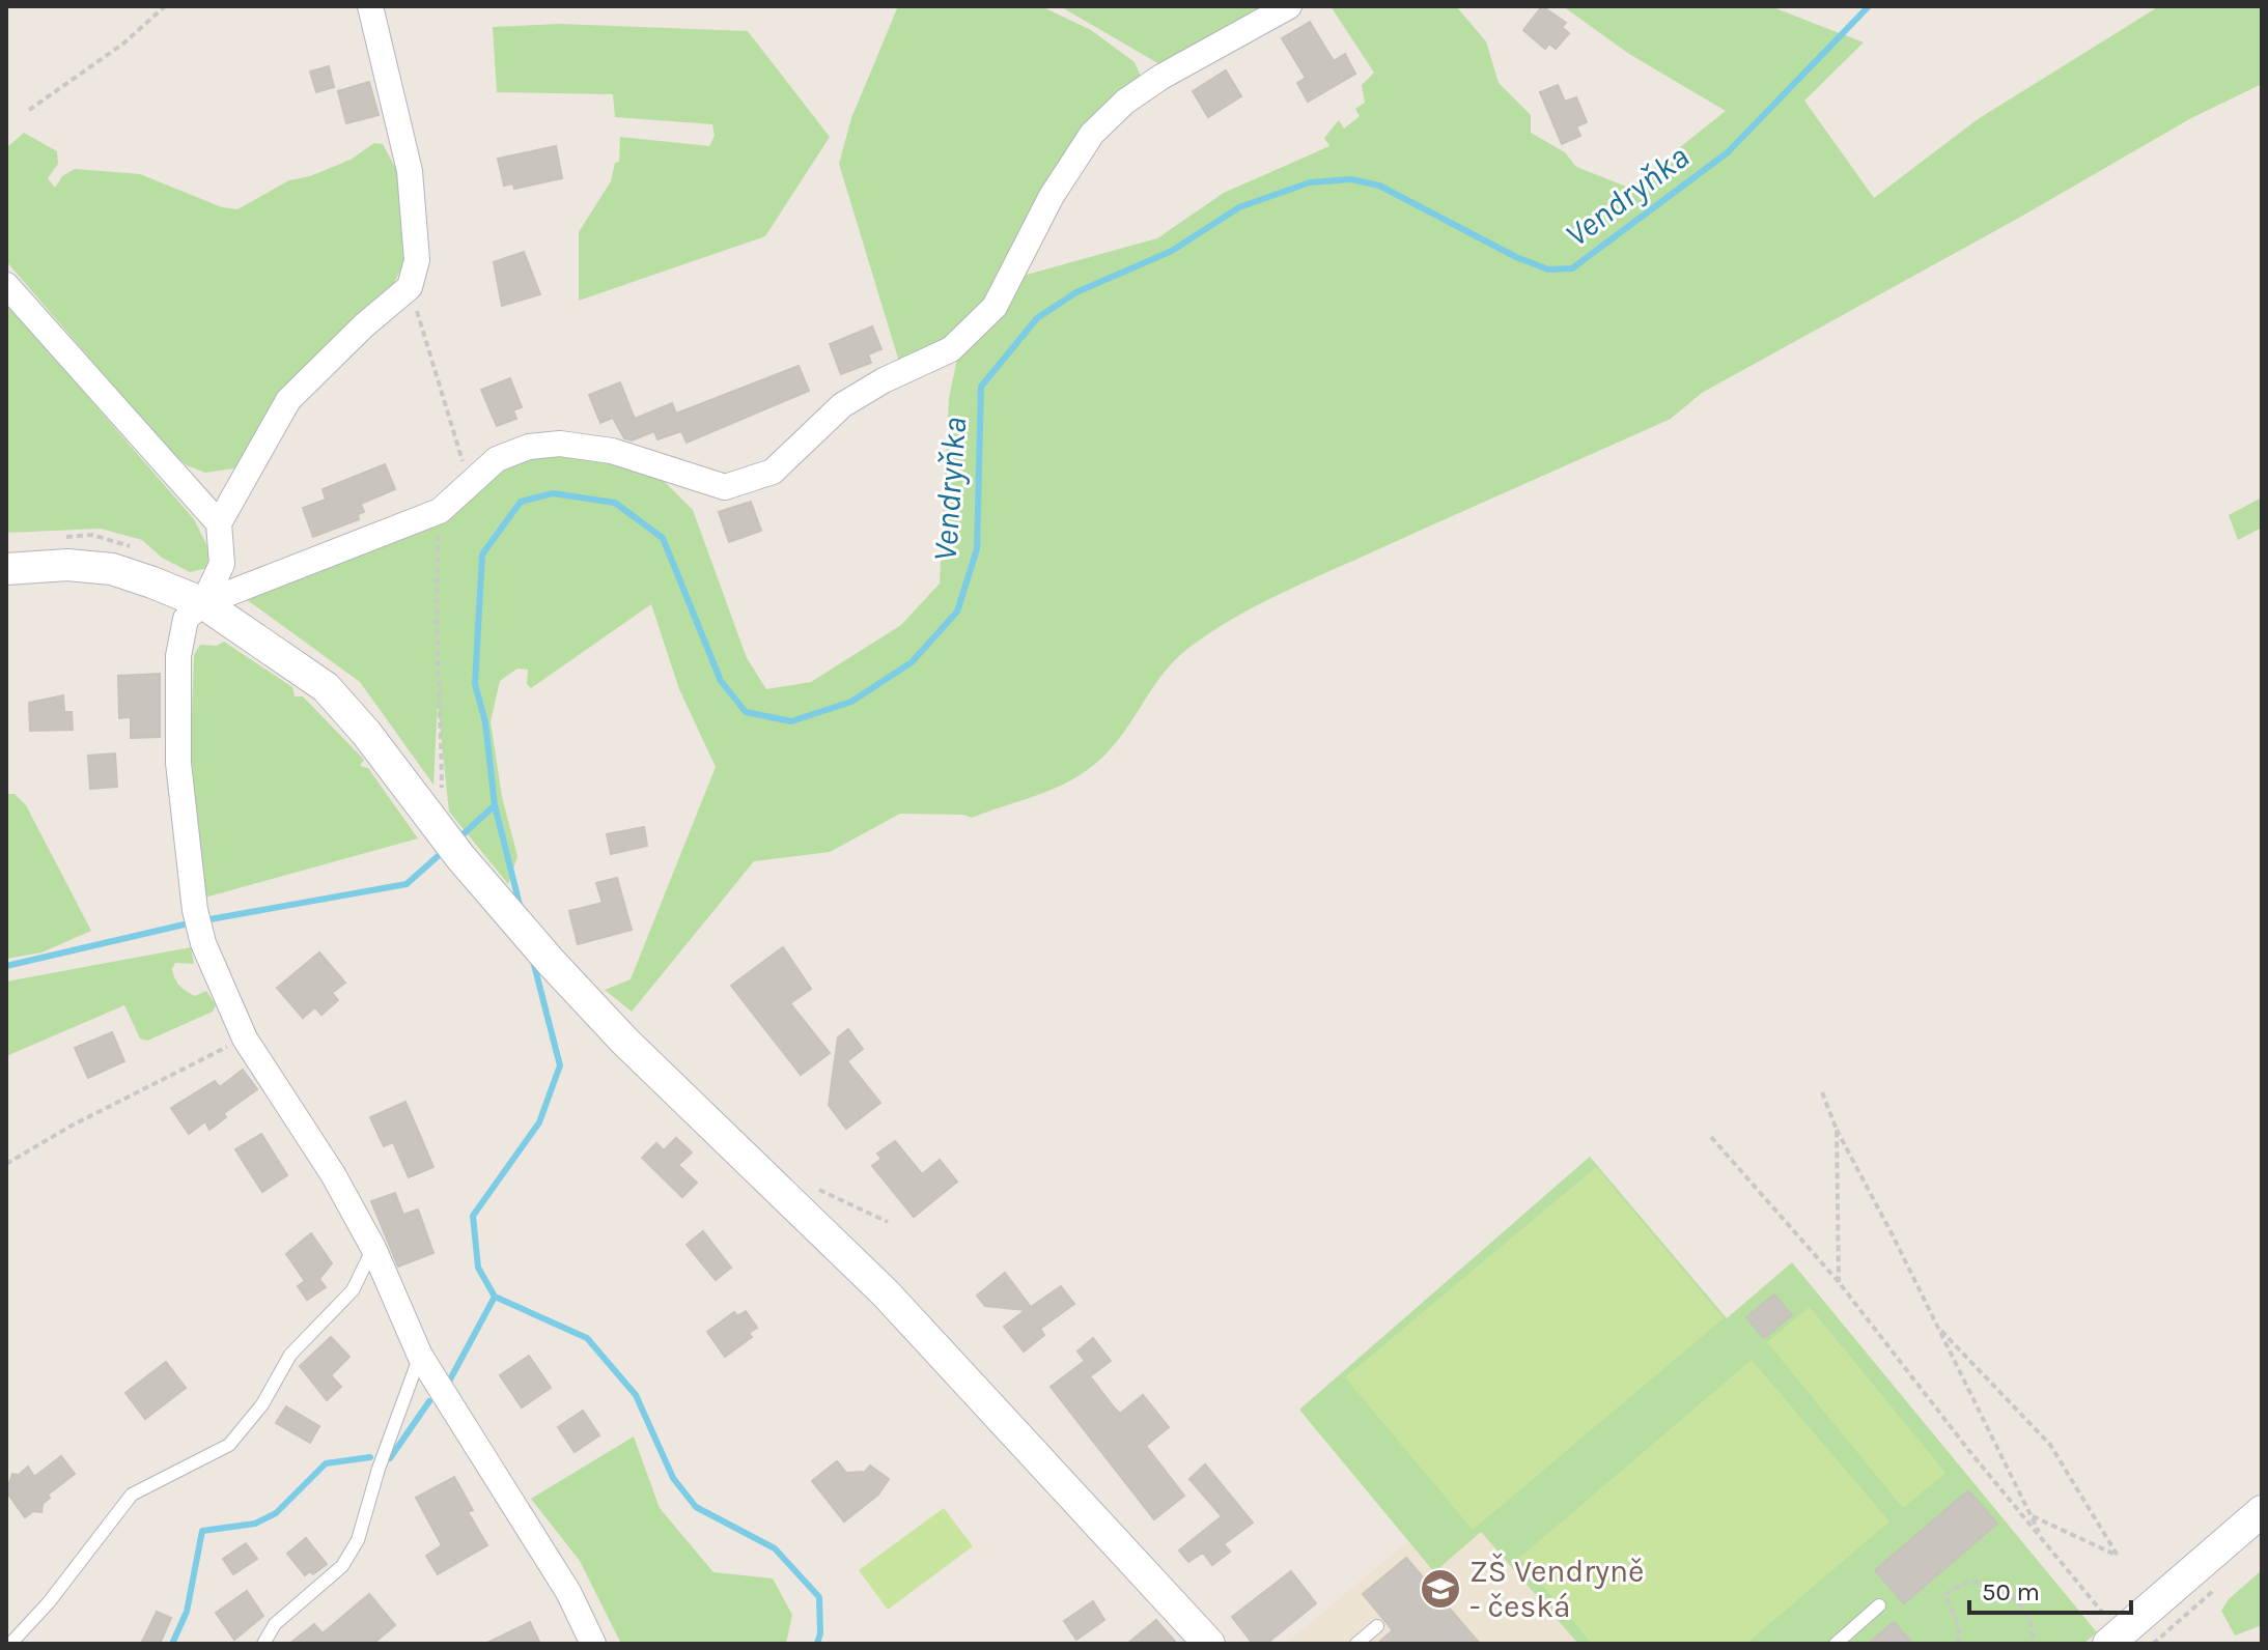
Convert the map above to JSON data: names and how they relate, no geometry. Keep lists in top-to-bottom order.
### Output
{
  "water": ["Vendryňka"],
  "places": {
    "school or university": ["ZŠ Vendryně - česká"]
  },
  "scale_bar": "50 m"
}
